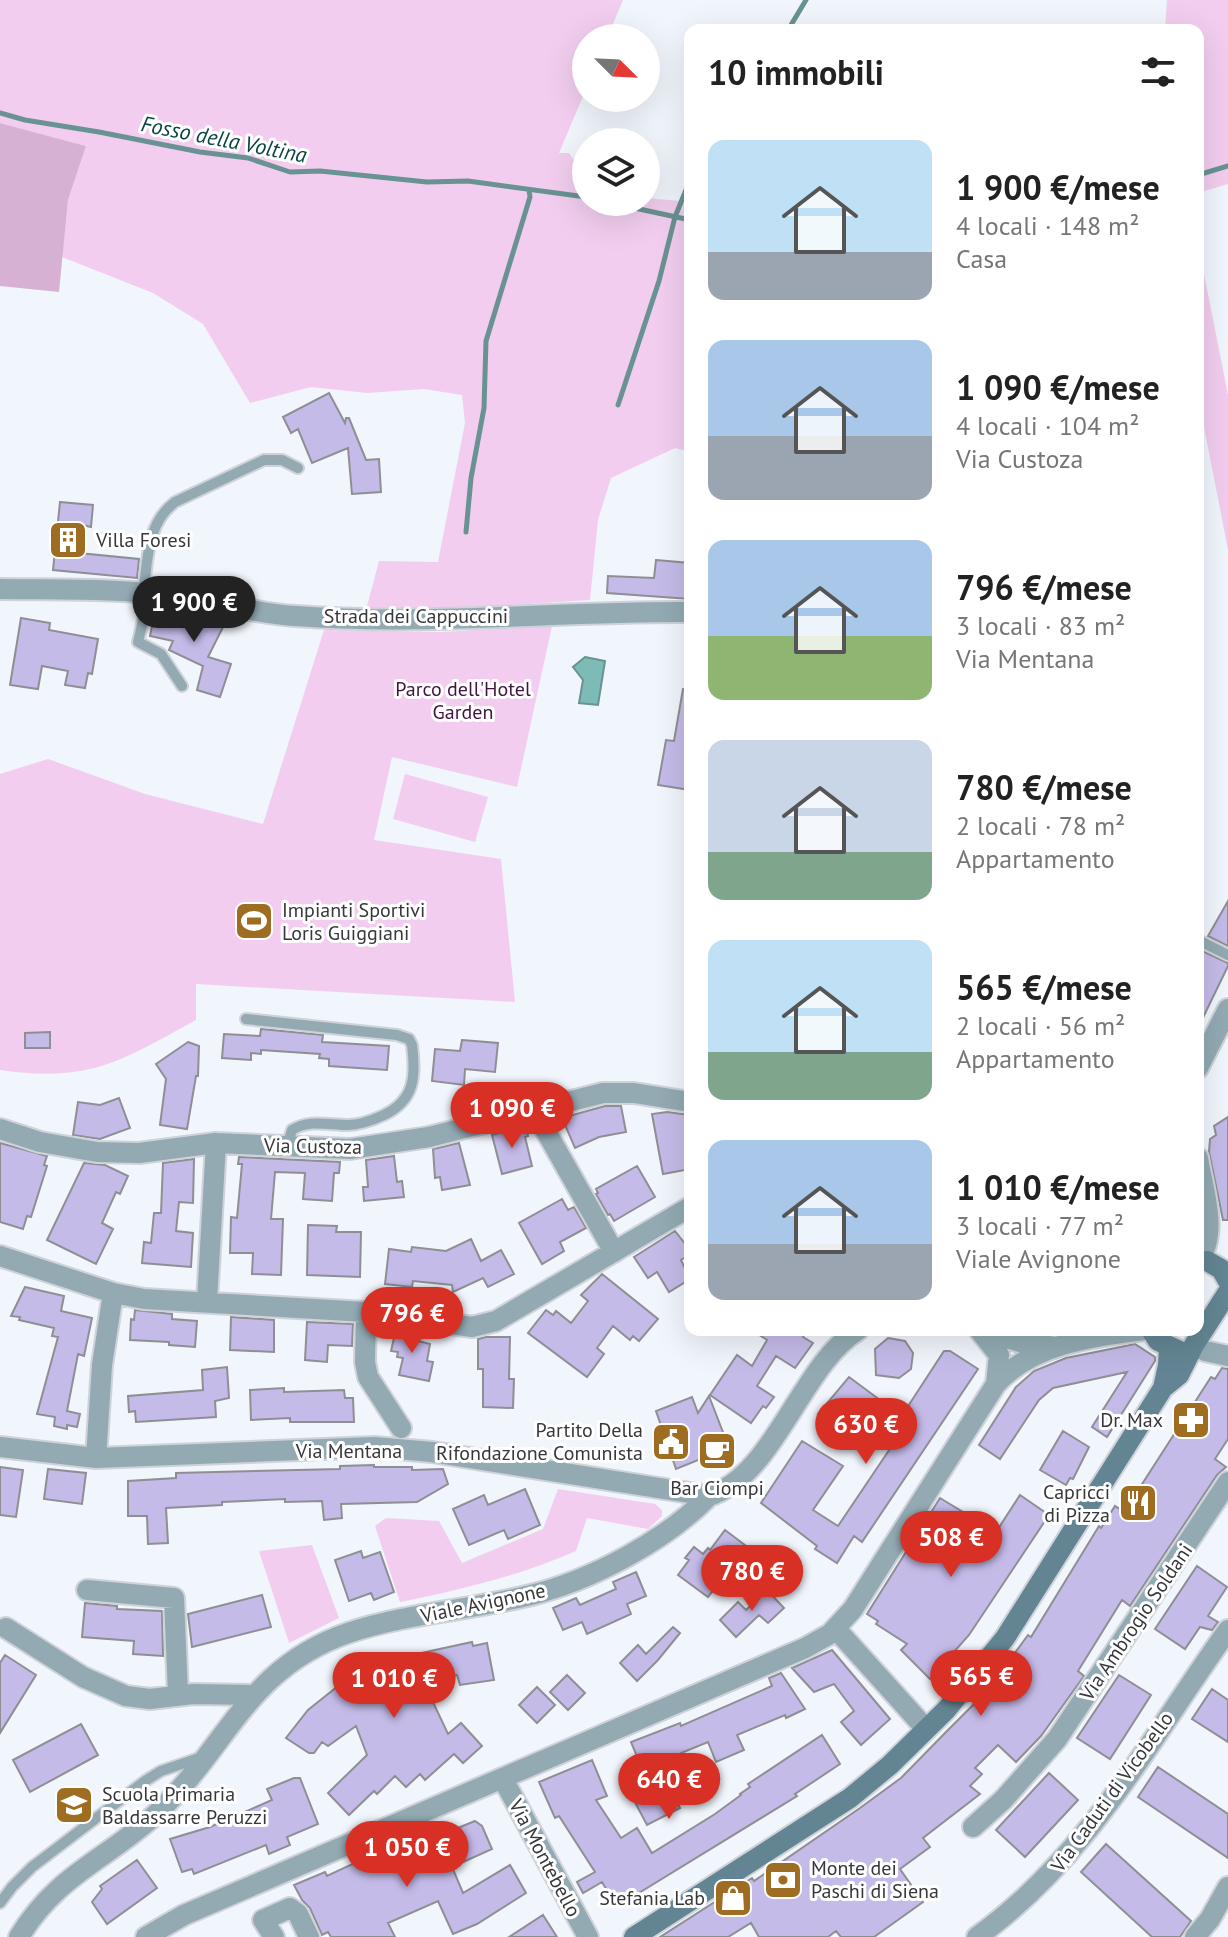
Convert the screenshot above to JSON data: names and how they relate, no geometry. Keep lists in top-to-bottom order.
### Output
{
  "streets": {
    "street": [
      "Strada dei Cappuccini",
      "Via Custoza",
      "Via Mentana",
      "Viale Avignone",
      "Via Ambrogio Soldani",
      "Via Caduti di Vicobello",
      "Via Montebello"
    ]
  },
  "crossings": [
    ["Via Mentana", "Viale Avignone"]
  ],
  "water": ["Fosso della Voltina"],
  "parks": ["Parco dell'Hotel Garden"],
  "places": {
    "building": ["Villa Foresi"],
    "sports": ["Impianti Sportivi Loris Guiggiani"],
    "pharmacy": ["Dr. Max"],
    "public building": ["Partito Della Rifondazione Comunista"],
    "cafe": ["Bar Ciompi"],
    "restaurant": ["Capricci di Pizza"],
    "school or university": ["Scuola Primaria Baldassarre Peruzzi"],
    "bank": ["Monte dei Paschi di Siena"],
    "shop": ["Stefania Lab"]
  },
  "north": "bottom right",
  "page": {
    "heading": "10 immobili",
    "list": [
      {
        "name": "1 900 €/mese",
        "note": "4 locali · 148 m² · Casa"
      },
      {
        "name": "1 090 €/mese",
        "note": "4 locali · 104 m² · Via Custoza"
      },
      {
        "name": "796 €/mese",
        "note": "3 locali · 83 m² · Via Mentana"
      },
      {
        "name": "780 €/mese",
        "note": "2 locali · 78 m² · Appartamento"
      },
      {
        "name": "565 €/mese",
        "note": "2 locali · 56 m² · Appartamento"
      },
      {
        "name": "1 010 €/mese",
        "note": "3 locali · 77 m² · Viale Avignone"
      }
    ],
    "price": [
      "1 900 €",
      "1 090 €",
      "796 €",
      "630 €",
      "508 €",
      "780 €",
      "565 €",
      "1 010 €",
      "640 €",
      "1 050 €"
    ]
  }
}
